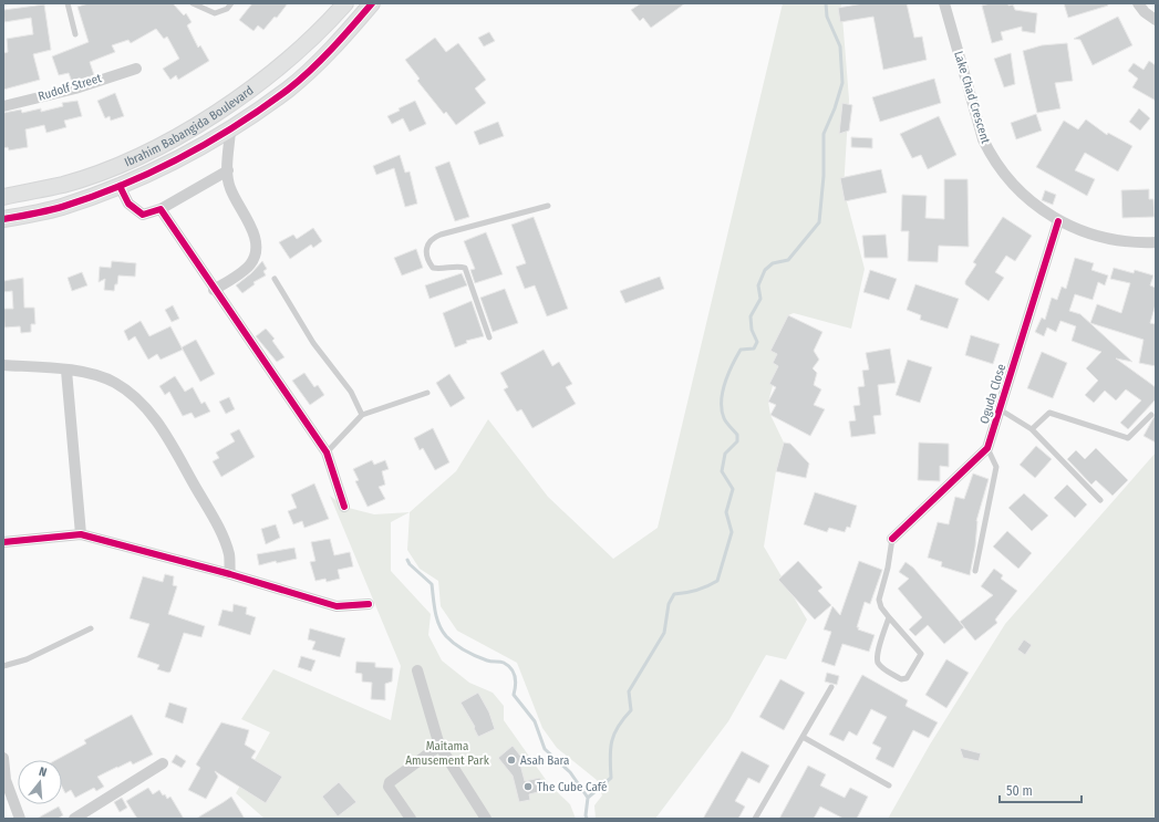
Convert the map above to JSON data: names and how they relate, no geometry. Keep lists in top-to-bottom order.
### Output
{
  "streets": {
    "street": [
      "Rudolf Street",
      "Lake Chad Crescent",
      "Ibrahim Babangida Boulevard",
      "Oguda Close"
    ]
  },
  "crossings": [
    ["Lake Chad Crescent", "Oguda Close"]
  ],
  "parks": ["Maitama Amusement Park"],
  "places": ["Asah Bara", "The Cube Café"],
  "scale_bar": "50 m",
  "north": "top"
}
